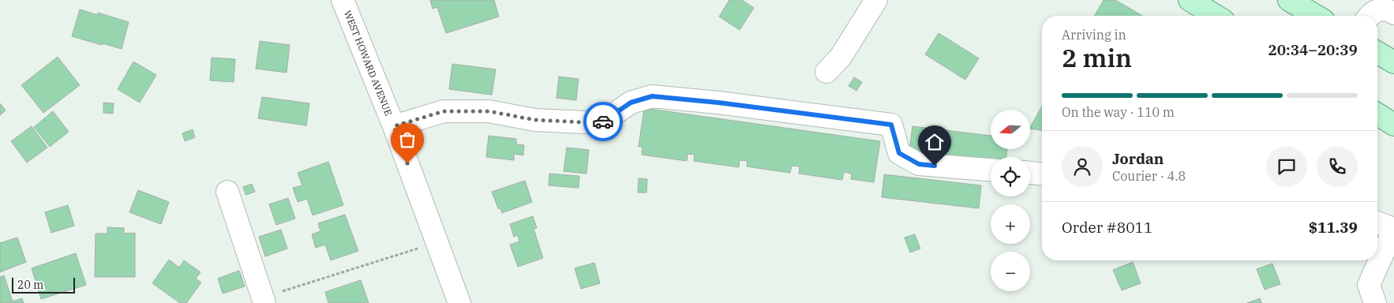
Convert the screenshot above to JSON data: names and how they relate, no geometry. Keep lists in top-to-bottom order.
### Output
{
  "streets": {
    "street": ["WEST HOWARD AVENUE"]
  },
  "scale_bar": "20 m",
  "north": "left",
  "page": {
    "heading": ["2 min", "Arriving in", "20:34–20:39"],
    "panel": [
      "Jordan",
      "Courier · 4.8",
      "Order #8011",
      "$11.39"
    ],
    "bar": "On the way · 110 m",
    "map_buttons": ["+", "−"],
    "scale": "20 m"
  }
}
